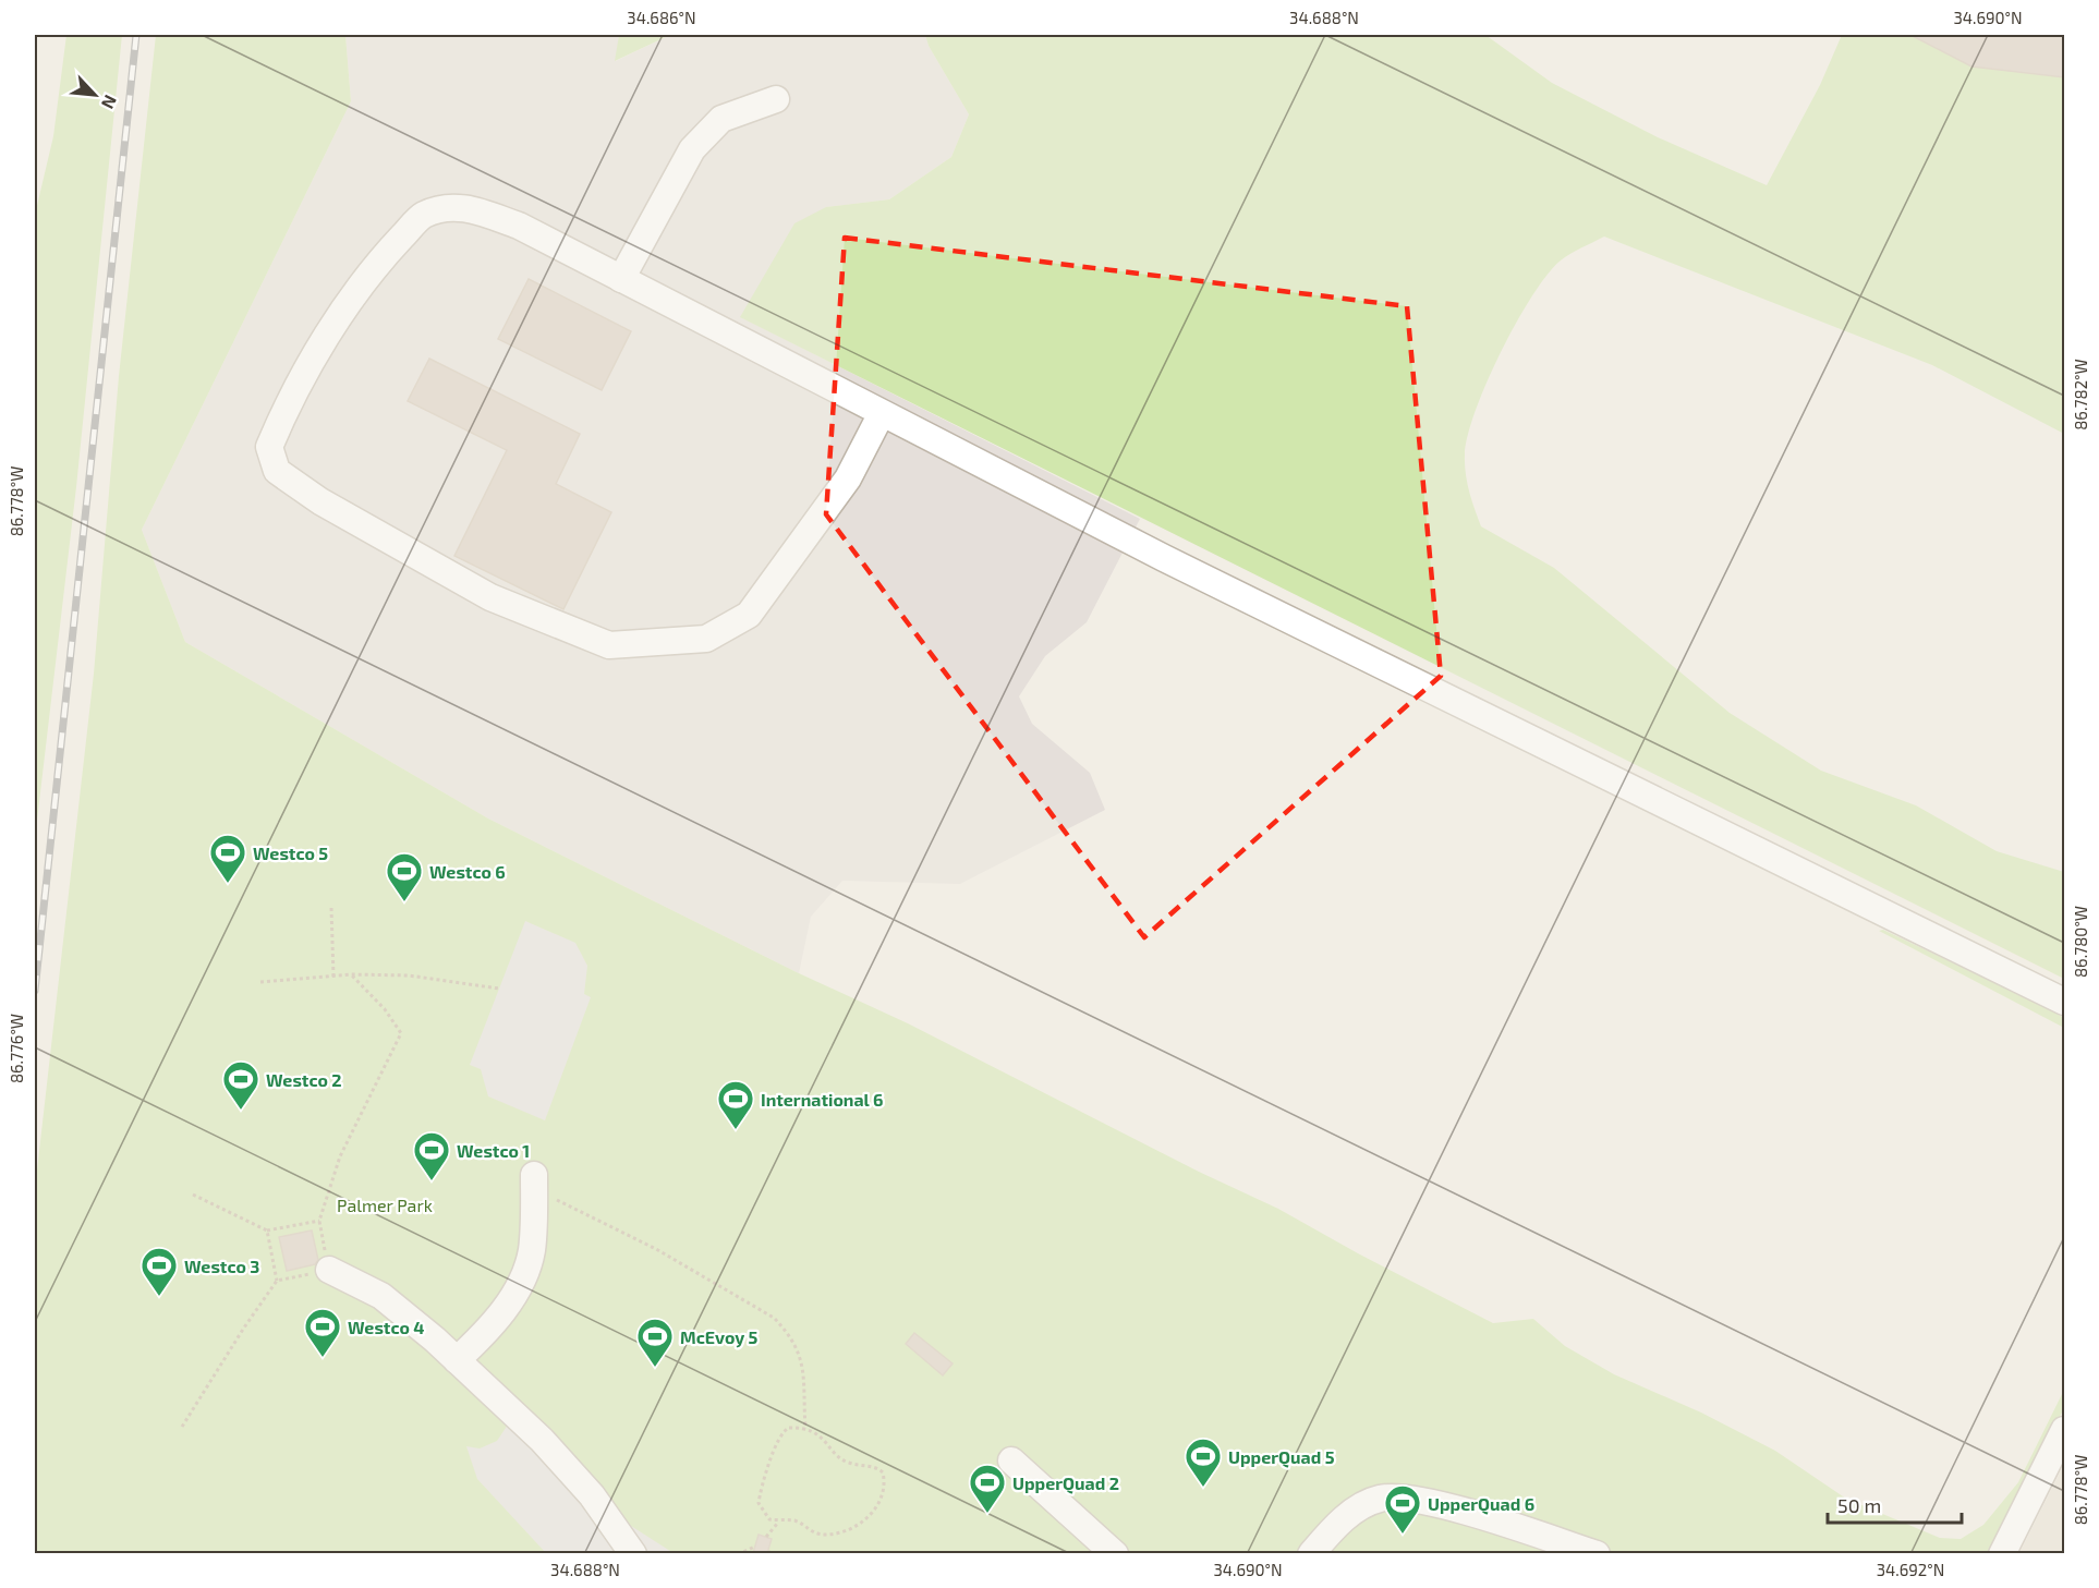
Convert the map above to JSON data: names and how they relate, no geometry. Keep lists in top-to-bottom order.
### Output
{
  "parks": ["Palmer Park"],
  "places": {
    "sports": [
      "Westco 5",
      "Westco 6",
      "Westco 2",
      "International 6",
      "Westco 1",
      "Westco 3",
      "Westco 4",
      "McEvoy 5",
      "UpperQuad 5",
      "UpperQuad 2",
      "UpperQuad 6"
    ]
  },
  "scale_bar": "50 m",
  "north": "bottom right",
  "coordinates": [
    "34.686°N",
    "34.688°N",
    "34.690°N",
    "86.782°W",
    "86.778°W",
    "86.780°W",
    "86.776°W",
    "34.692°N"
  ]
}
